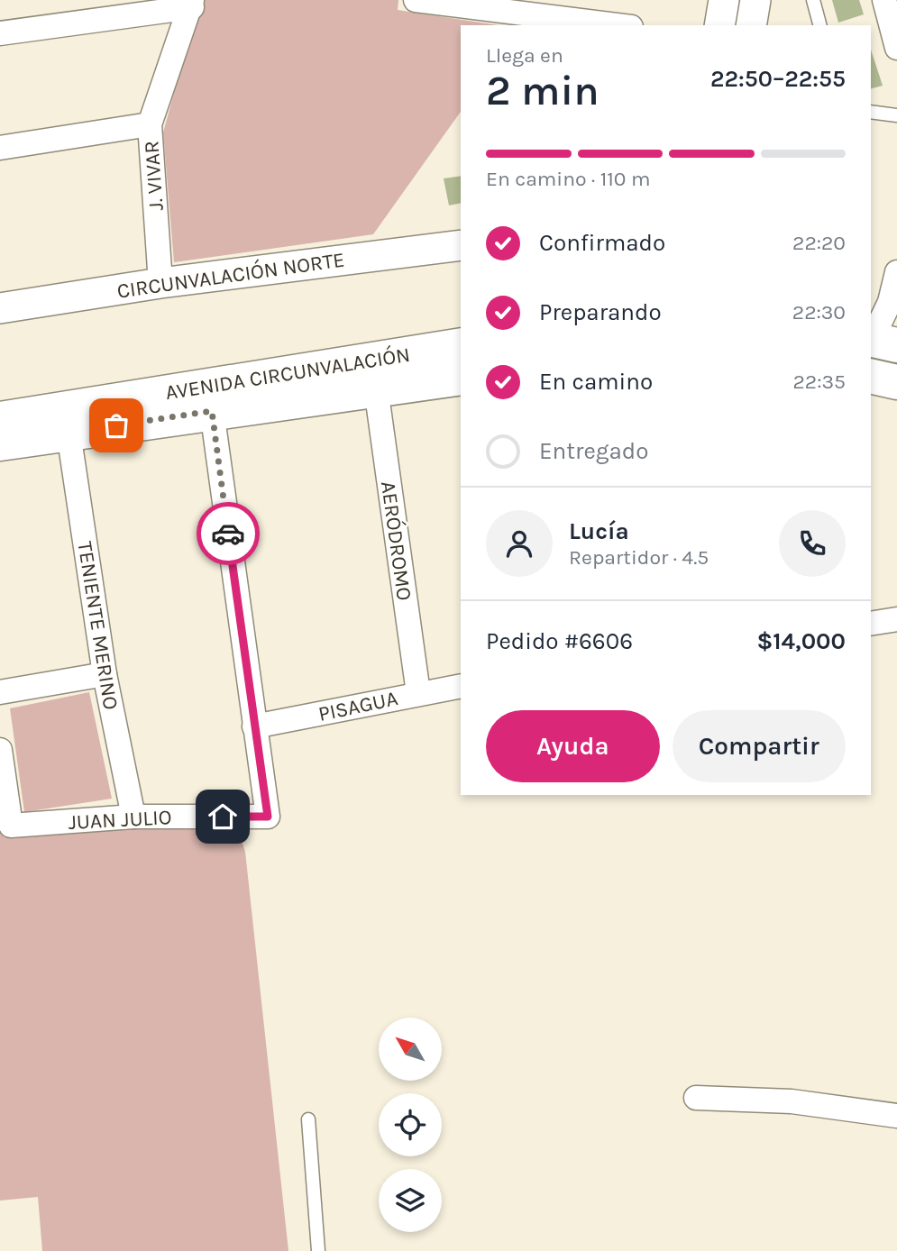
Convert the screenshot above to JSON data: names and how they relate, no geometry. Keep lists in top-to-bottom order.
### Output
{
  "streets": {
    "main road": ["AVENIDA CIRCUNVALACIÓN"],
    "street": [
      "J. VIVAR",
      "CIRCUNVALACIÓN NORTE",
      "AERÓDROMO",
      "TENIENTE MERINO",
      "PISAGUA",
      "JUAN JULIO"
    ]
  },
  "crossings": [
    ["J. VIVAR", "CIRCUNVALACIÓN NORTE"],
    ["AVENIDA CIRCUNVALACIÓN", "AERÓDROMO"],
    ["AVENIDA CIRCUNVALACIÓN", "TENIENTE MERINO"],
    ["AERÓDROMO", "PISAGUA"],
    ["TENIENTE MERINO", "JUAN JULIO"],
    ["PISAGUA", "JUAN JULIO"]
  ],
  "north": "top left",
  "page": {
    "heading": ["2 min", "Llega en", "22:50–22:55"],
    "panel": [
      "Lucía",
      "Repartidor · 4.5",
      "Pedido #6606",
      "$14,000"
    ],
    "bar": "En camino · 110 m",
    "list": [
      ["Confirmado", "22:20"],
      ["Preparando", "22:30"],
      ["En camino", "22:35"],
      "Entregado"
    ],
    "buttons": ["Ayuda", "Compartir"]
  }
}
